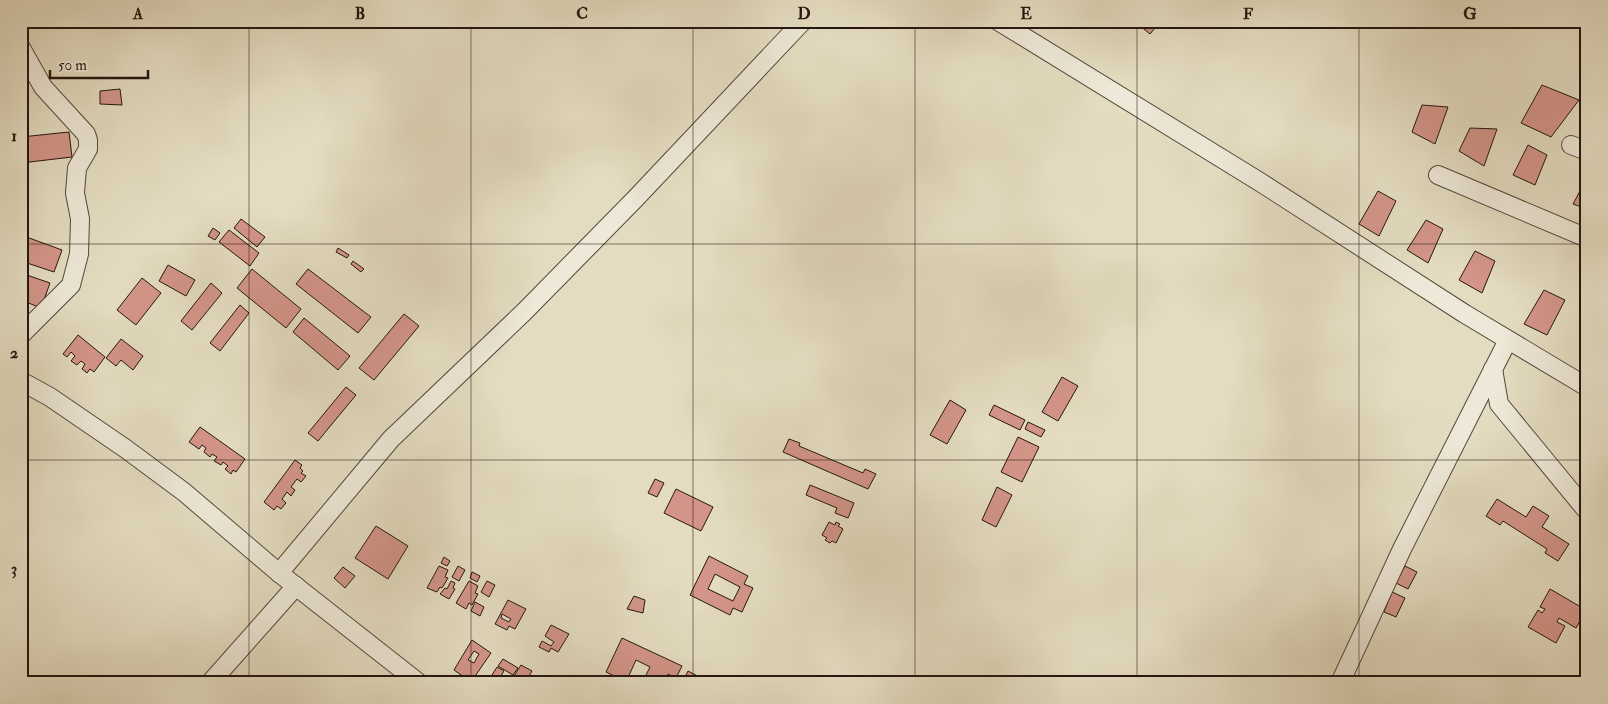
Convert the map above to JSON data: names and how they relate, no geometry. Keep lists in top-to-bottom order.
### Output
{
  "scale_bar": "50 m",
  "grid": {
    "columns": [
      "A",
      "B",
      "C",
      "D",
      "E",
      "F",
      "G"
    ],
    "rows": ["1", "2", "3"]
  }
}
